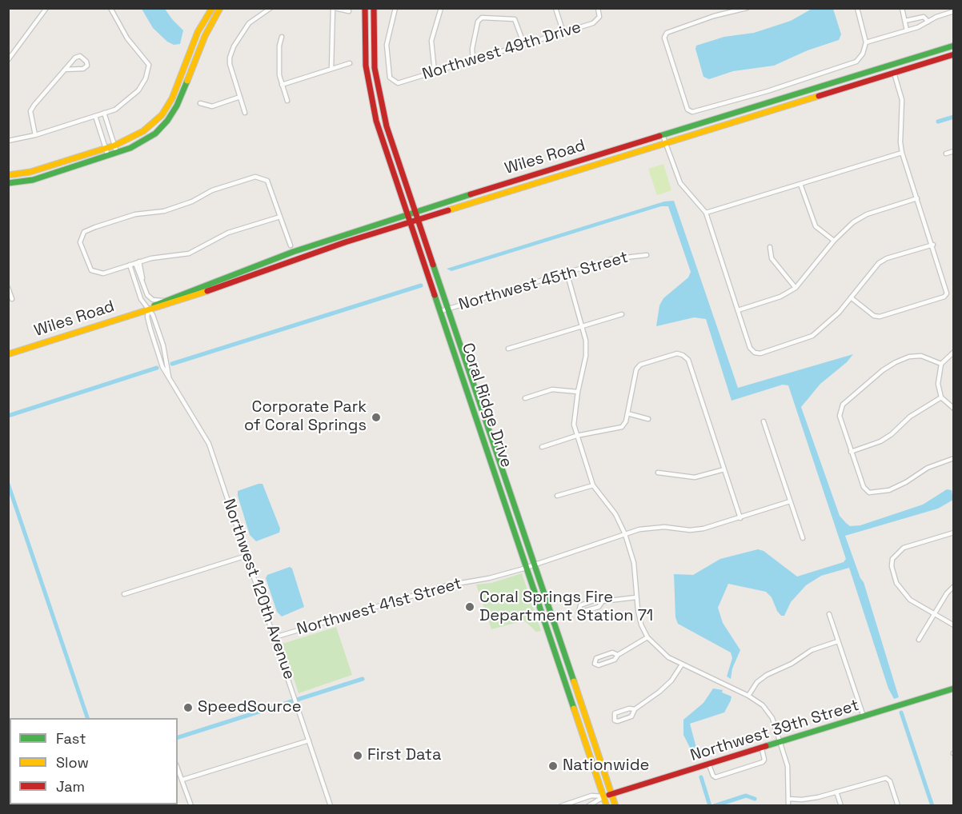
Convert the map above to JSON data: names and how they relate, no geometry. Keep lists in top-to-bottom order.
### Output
{
  "streets": {
    "main road": ["Wiles Road", "Coral Ridge Drive", "Northwest 39th Street"],
    "street": [
      "Northwest 49th Drive",
      "Northwest 45th Street",
      "Northwest 120th Avenue",
      "Northwest 41st Street"
    ]
  },
  "crossings": [
    ["Wiles Road", "Coral Ridge Drive"],
    ["Wiles Road", "Northwest 120th Avenue"],
    ["Northwest 45th Street", "Coral Ridge Drive"],
    ["Coral Ridge Drive", "Northwest 41st Street"],
    ["Coral Ridge Drive", "Northwest 39th Street"],
    ["Northwest 120th Avenue", "Northwest 41st Street"]
  ],
  "places": [
    "Corporate Park of Coral Springs",
    "Coral Springs Fire Department Station 71",
    "SpeedSource",
    "First Data",
    "Nationwide"
  ],
  "legend": ["Fast", "Slow", "Jam"]
}
